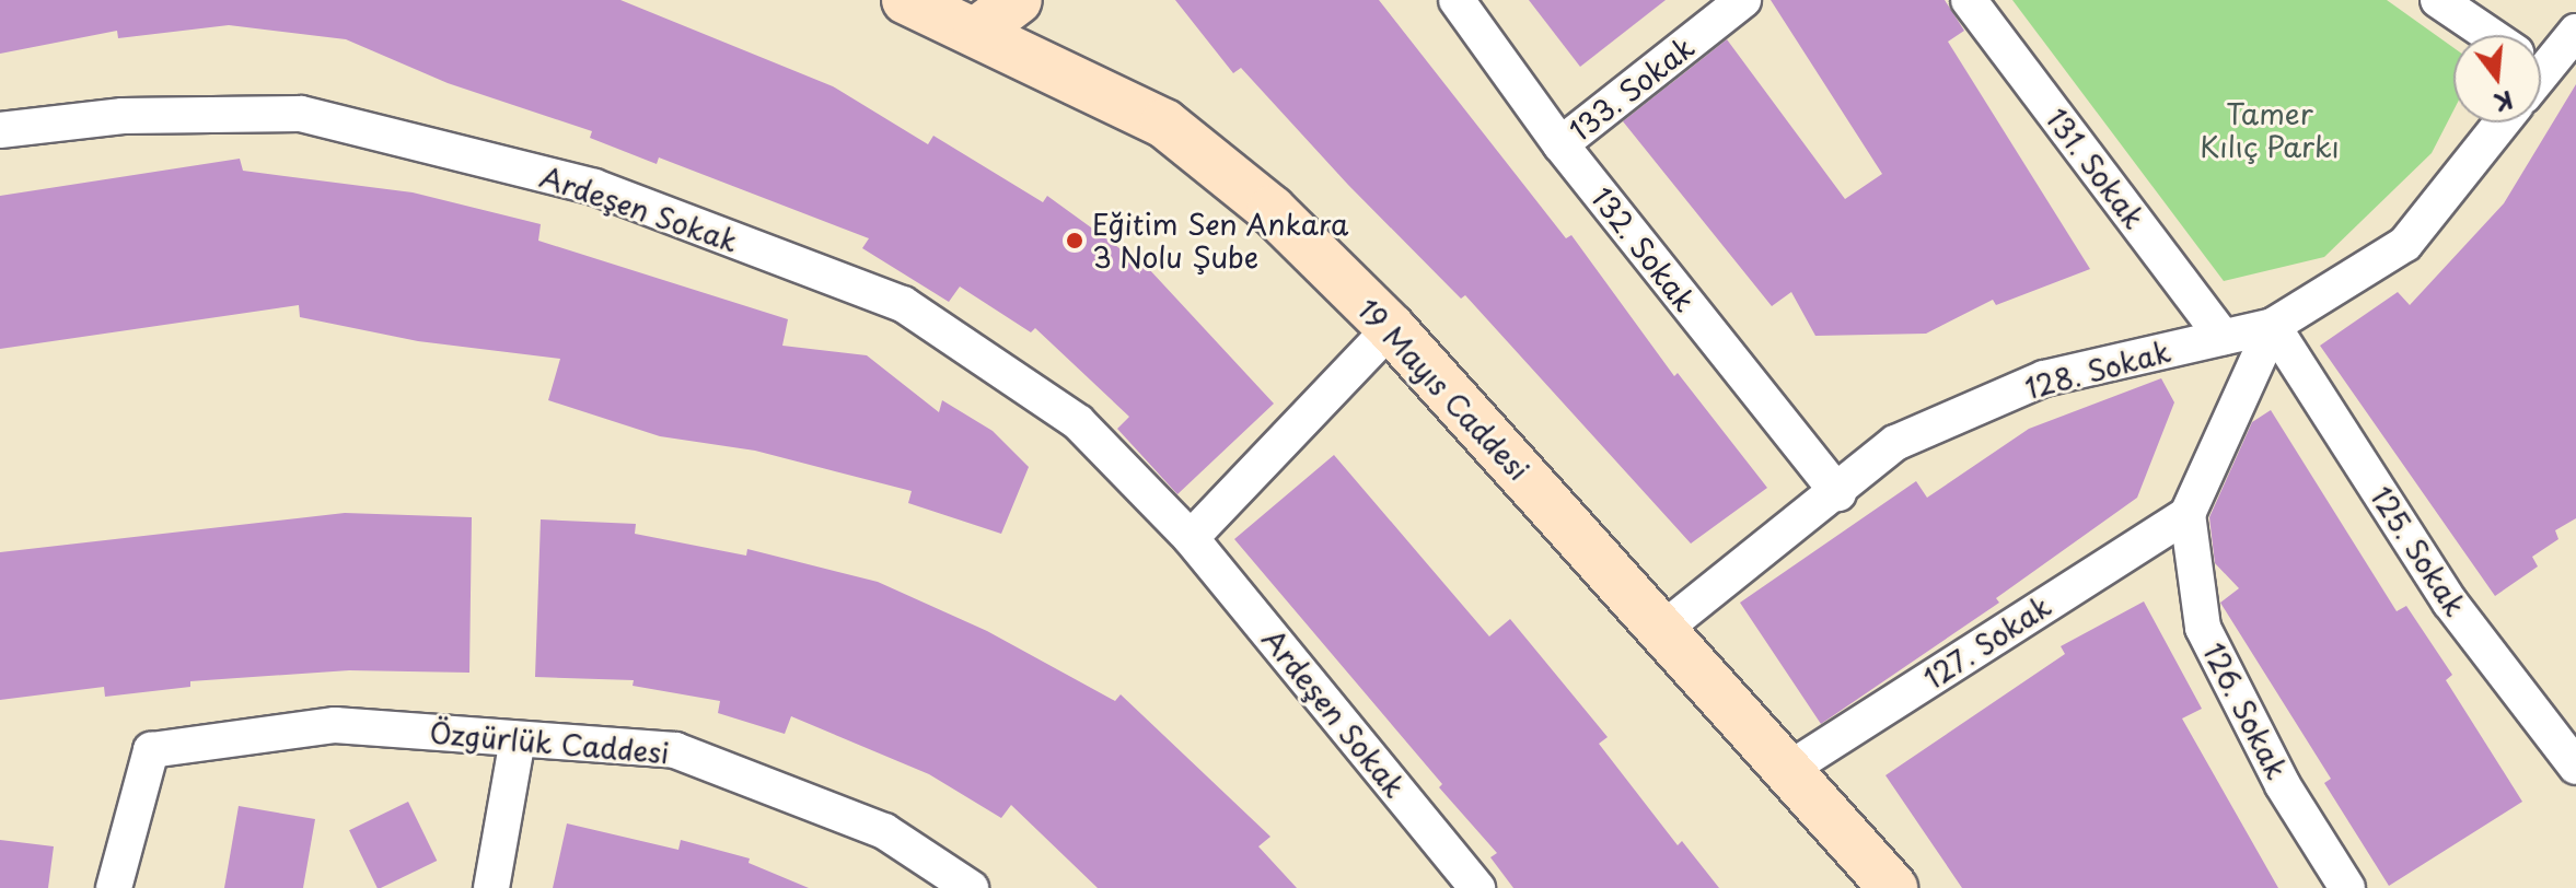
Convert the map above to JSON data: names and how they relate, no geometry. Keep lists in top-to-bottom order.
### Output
{
  "streets": {
    "main road": ["19 Mayıs Caddesi"],
    "street": [
      "133. Sokak",
      "131. Sokak",
      "Ardeşen Sokak",
      "132. Sokak",
      "128. Sokak",
      "125. Sokak",
      "127. Sokak",
      "126. Sokak",
      "Özgürlük Caddesi"
    ]
  },
  "crossings": [
    ["133. Sokak", "132. Sokak"],
    ["131. Sokak", "128. Sokak"],
    ["132. Sokak", "128. Sokak"],
    ["128. Sokak", "19 Mayıs Caddesi"],
    ["128. Sokak", "125. Sokak"],
    ["19 Mayıs Caddesi", "127. Sokak"],
    ["127. Sokak", "126. Sokak"]
  ],
  "parks": ["Tamer Kılıç Parkı"],
  "places": ["Eğitim Sen Ankara 3 Nolu Şube"],
  "north": "bottom"
}
